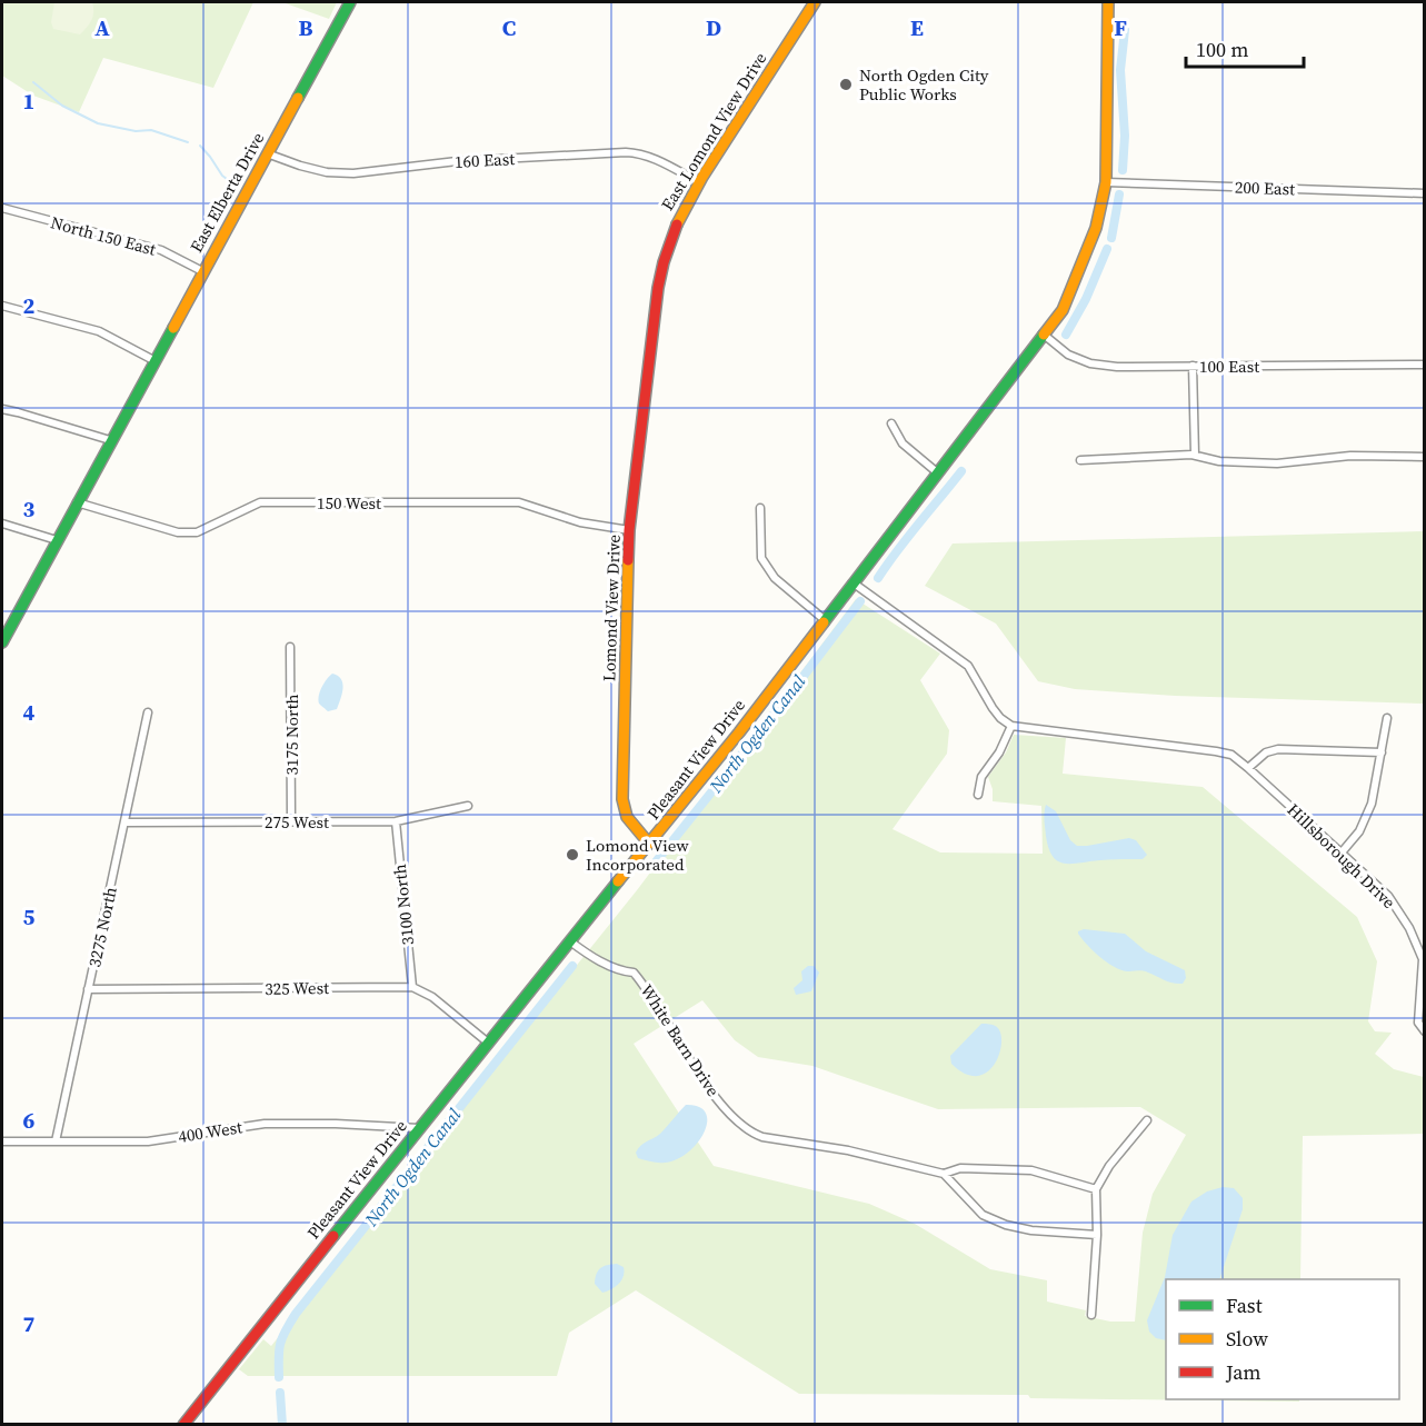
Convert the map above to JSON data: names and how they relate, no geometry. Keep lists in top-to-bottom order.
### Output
{
  "streets": {
    "street": [
      "East Lomond View Drive",
      "160 East",
      "200 East",
      "East Elberta Drive",
      "North 150 East",
      "100 East",
      "150 West",
      "Lomond View Drive",
      "3175 North",
      "Pleasant View Drive",
      "275 West",
      "Hillsborough Drive",
      "3100 North",
      "3275 North",
      "325 West",
      "White Barn Drive",
      "400 West"
    ]
  },
  "crossings": [
    ["East Lomond View Drive", "160 East"],
    ["East Lomond View Drive", "Lomond View Drive"],
    ["160 East", "East Elberta Drive"],
    ["200 East", "Pleasant View Drive"],
    ["East Elberta Drive", "North 150 East"],
    ["East Elberta Drive", "150 West"],
    ["100 East", "Pleasant View Drive"],
    ["150 West", "Lomond View Drive"],
    ["Lomond View Drive", "Pleasant View Drive"],
    ["3175 North", "275 West"],
    ["Pleasant View Drive", "White Barn Drive"],
    ["Pleasant View Drive", "400 West"],
    ["275 West", "3100 North"],
    ["275 West", "3275 North"],
    ["3100 North", "325 West"],
    ["3275 North", "325 West"],
    ["3275 North", "400 West"]
  ],
  "water": ["North Ogden Canal"],
  "places": ["North Ogden City Public Works", "Lomond View Incorporated"],
  "legend": ["Fast", "Slow", "Jam"],
  "scale_bar": "100 m",
  "grid": {
    "columns": [
      "A",
      "B",
      "C",
      "D",
      "E",
      "F"
    ],
    "rows": [
      "1",
      "2",
      "3",
      "4",
      "5",
      "6",
      "7"
    ]
  }
}
